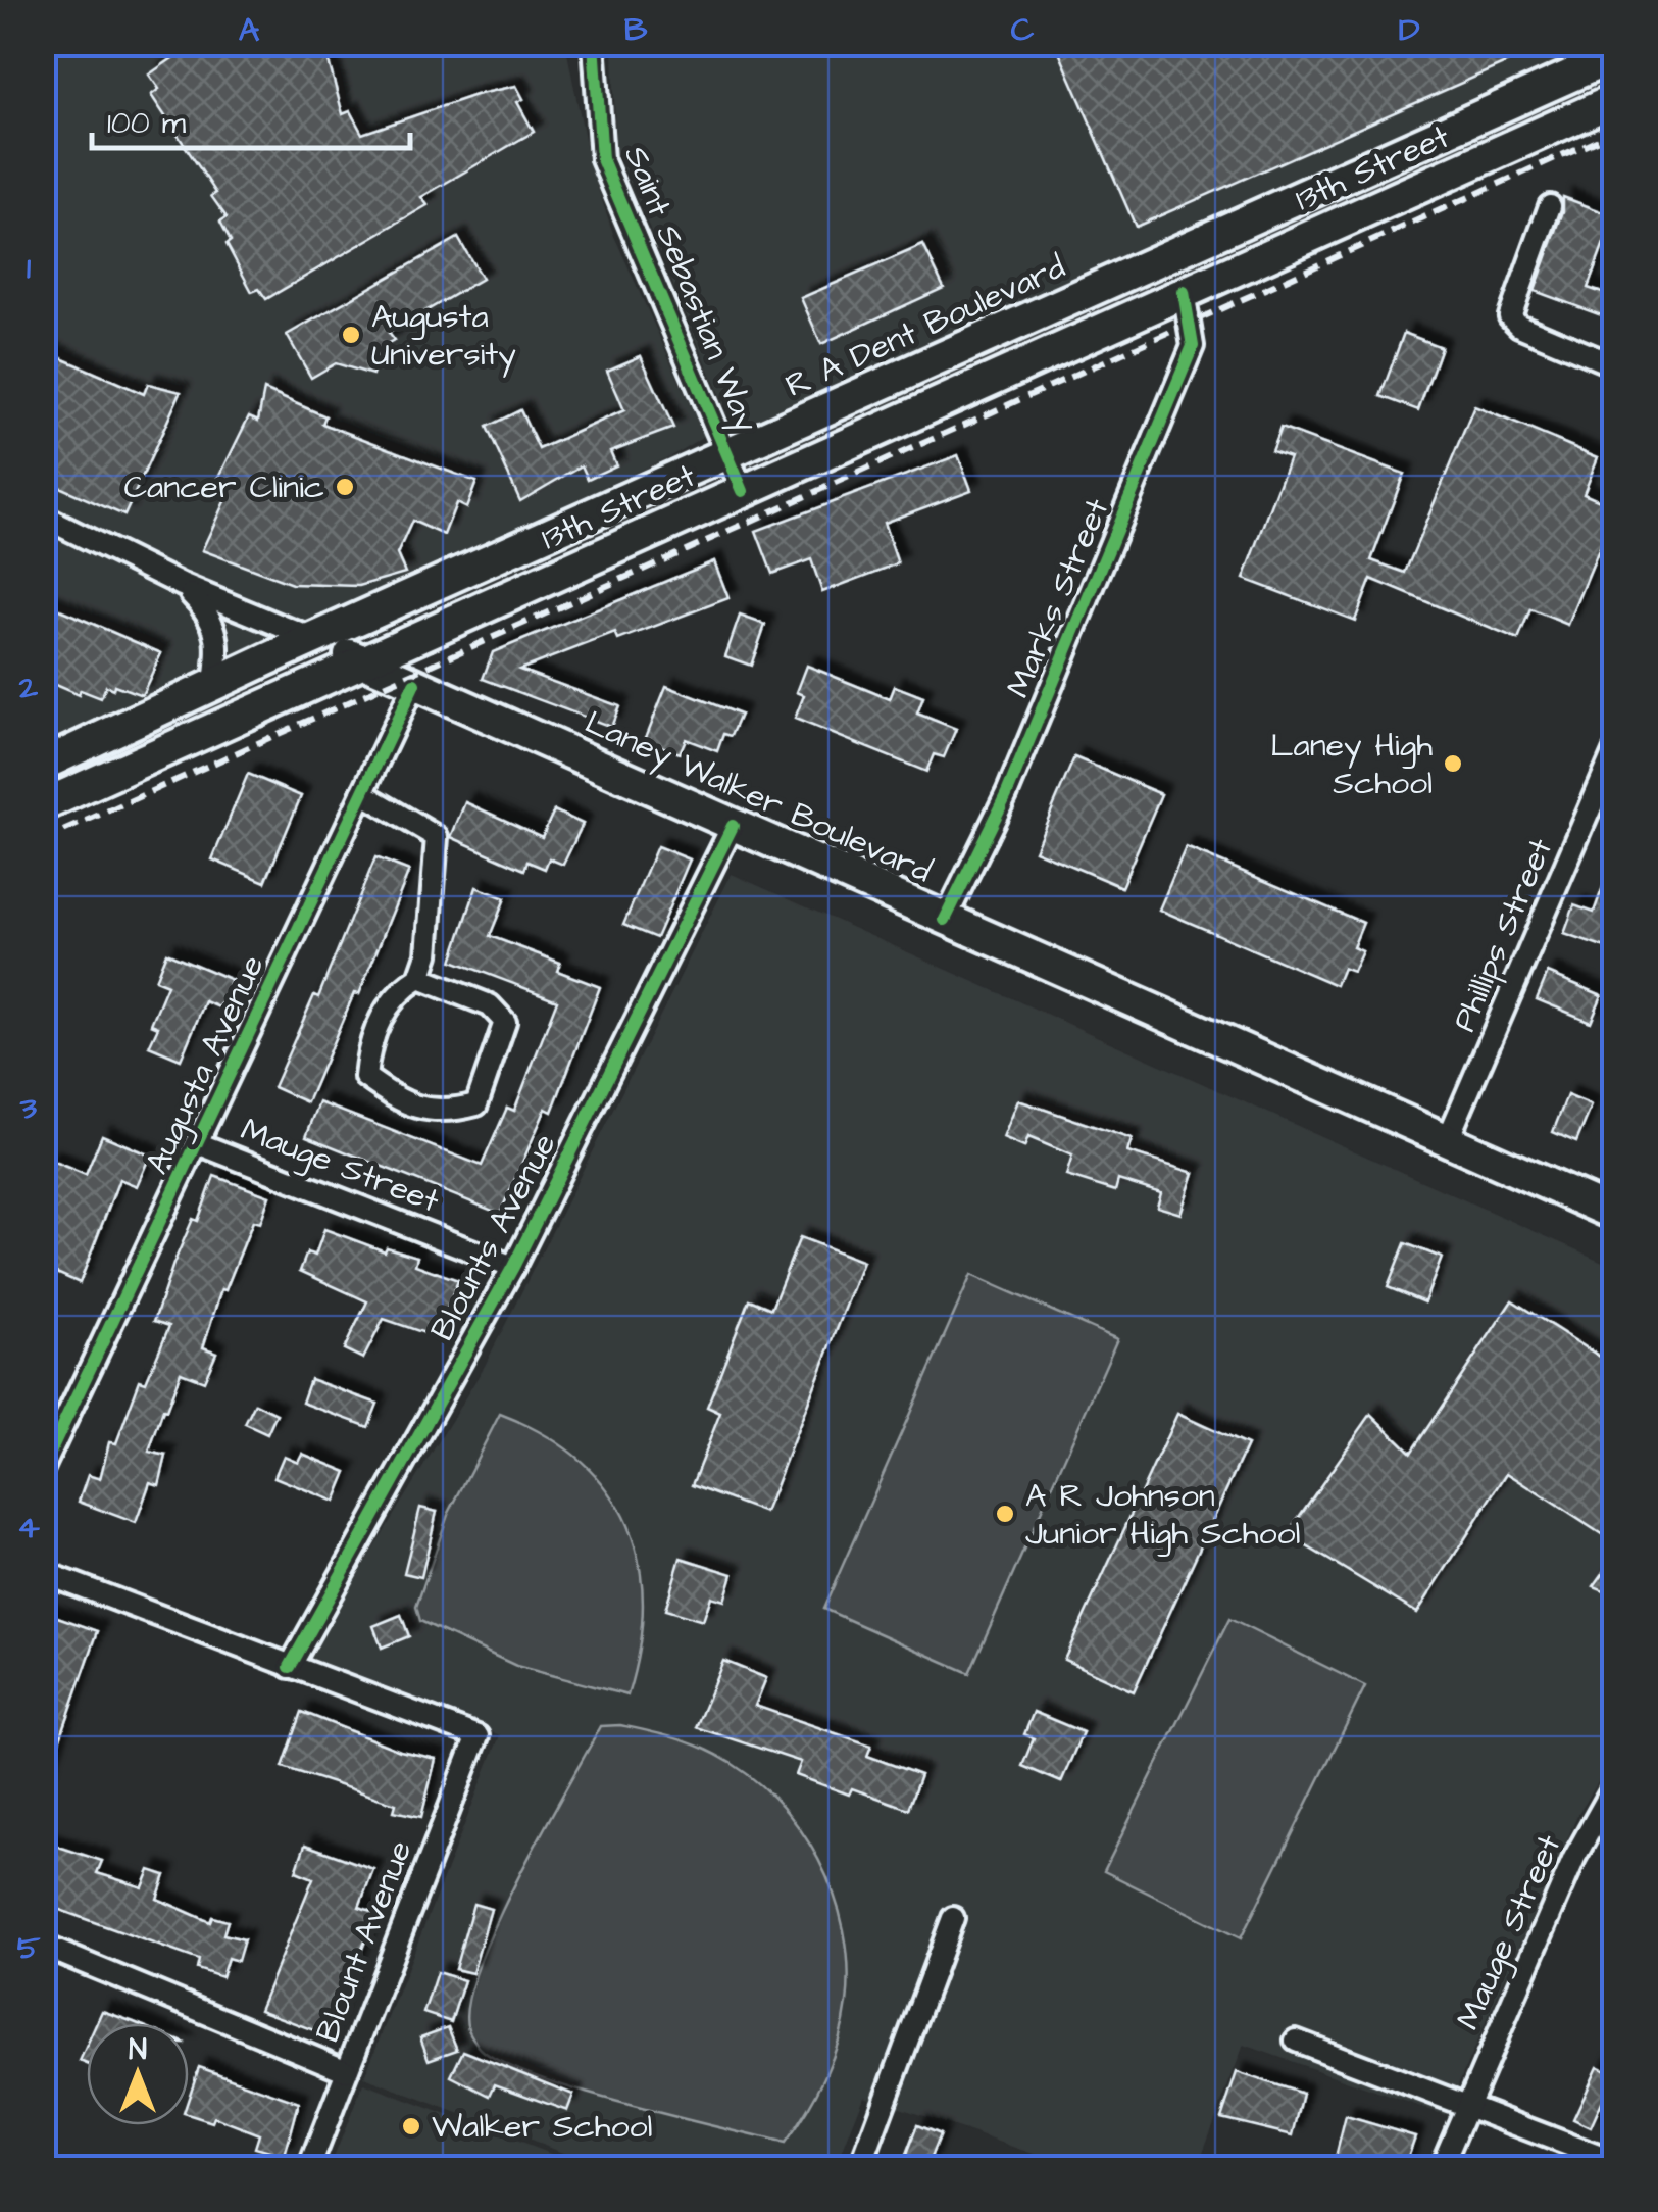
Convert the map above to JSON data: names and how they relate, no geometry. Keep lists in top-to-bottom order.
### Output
{
  "streets": {
    "main road": ["13th Street", "R A Dent Boulevard", "Laney Walker Boulevard"],
    "street": [
      "Saint Sebastian Way",
      "Marks Street",
      "Phillips Street",
      "Augusta Avenue",
      "Mauge Street",
      "Blounts Avenue",
      "Blount Avenue"
    ]
  },
  "crossings": [
    ["13th Street", "Saint Sebastian Way"],
    ["13th Street", "Marks Street"],
    ["13th Street", "Laney Walker Boulevard"],
    ["Saint Sebastian Way", "R A Dent Boulevard"],
    ["R A Dent Boulevard", "Laney Walker Boulevard"],
    ["Marks Street", "Laney Walker Boulevard"],
    ["Laney Walker Boulevard", "Phillips Street"],
    ["Laney Walker Boulevard", "Augusta Avenue"],
    ["Laney Walker Boulevard", "Blounts Avenue"],
    ["Augusta Avenue", "Mauge Street"],
    ["Mauge Street", "Blounts Avenue"],
    ["Blounts Avenue", "Blount Avenue"]
  ],
  "places": [
    "Augusta University",
    "Cancer Clinic",
    "Laney High School",
    "A R Johnson Junior High School",
    "Walker School"
  ],
  "scale_bar": "100 m",
  "north": "top",
  "grid": {
    "columns": [
      "A",
      "B",
      "C",
      "D"
    ],
    "rows": [
      "1",
      "2",
      "3",
      "4",
      "5"
    ]
  }
}
